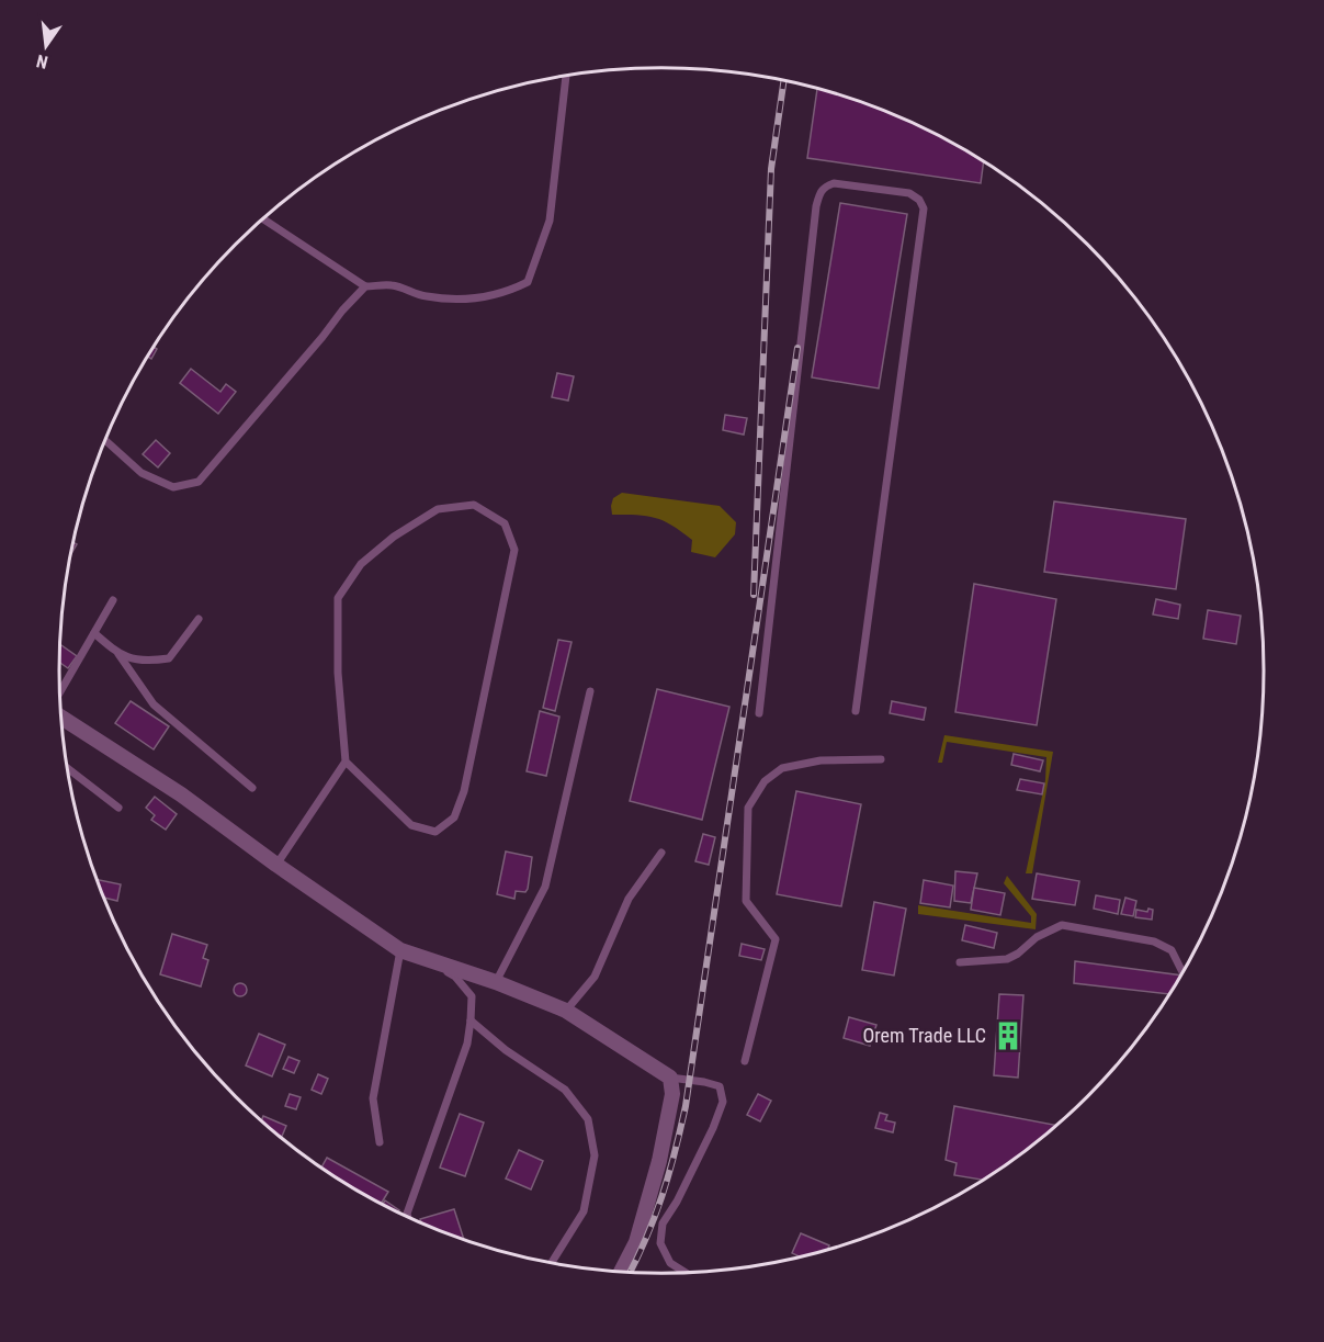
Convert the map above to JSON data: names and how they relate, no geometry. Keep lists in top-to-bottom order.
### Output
{
  "places": {
    "building": ["Orem Trade LLC"]
  },
  "north": "bottom"
}
